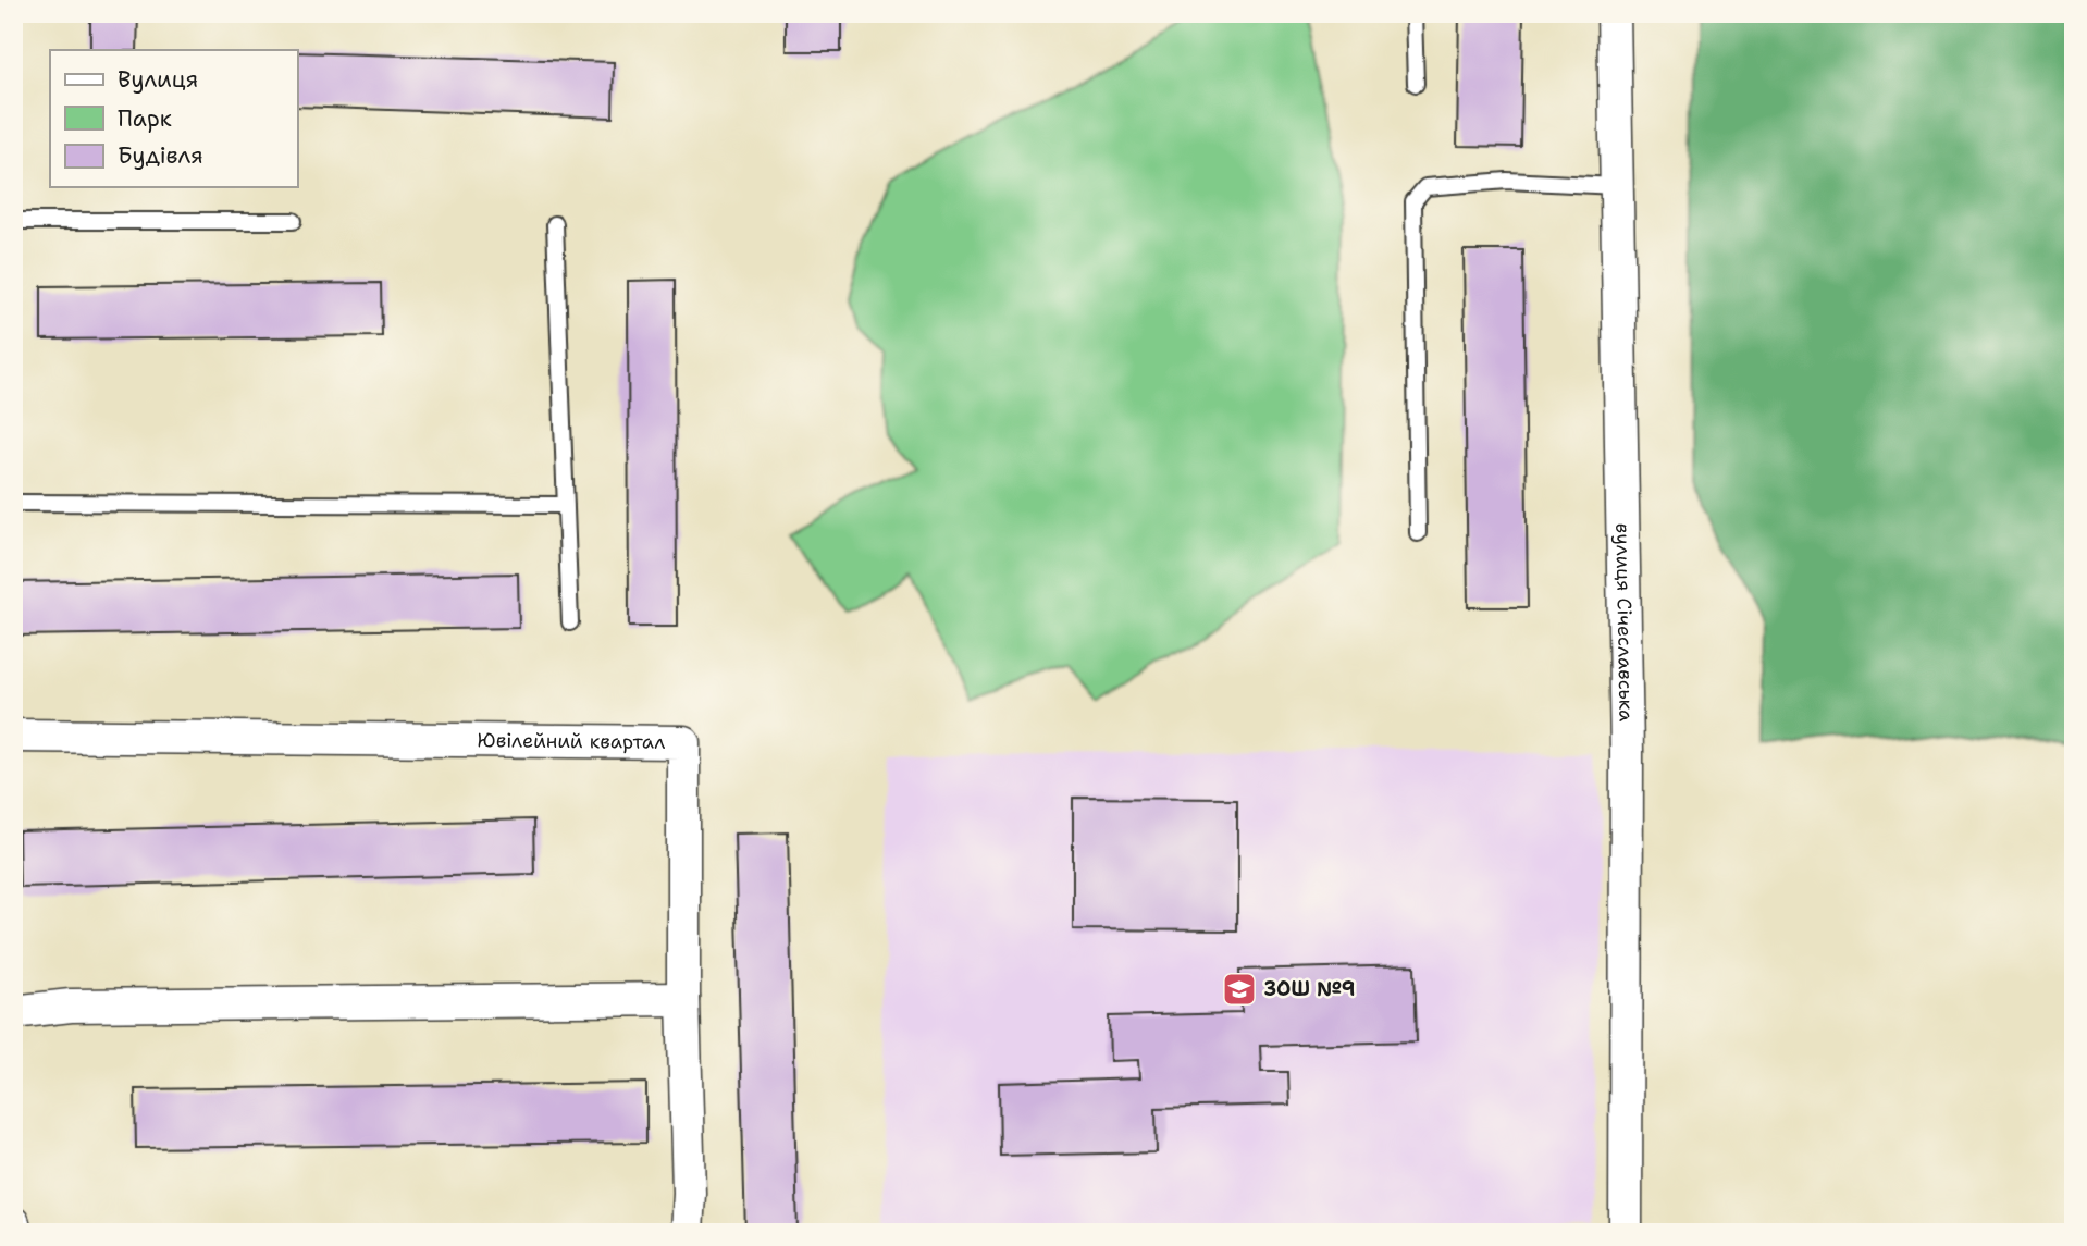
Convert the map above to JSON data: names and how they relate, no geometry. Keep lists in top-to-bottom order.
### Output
{
  "streets": {
    "street": ["вулиця Січеславська", "Ювілейний квартал"]
  },
  "places": {
    "school or university": ["ЗОШ №9"]
  },
  "legend": ["Вулиця", "Парк", "Будівля"]
}
